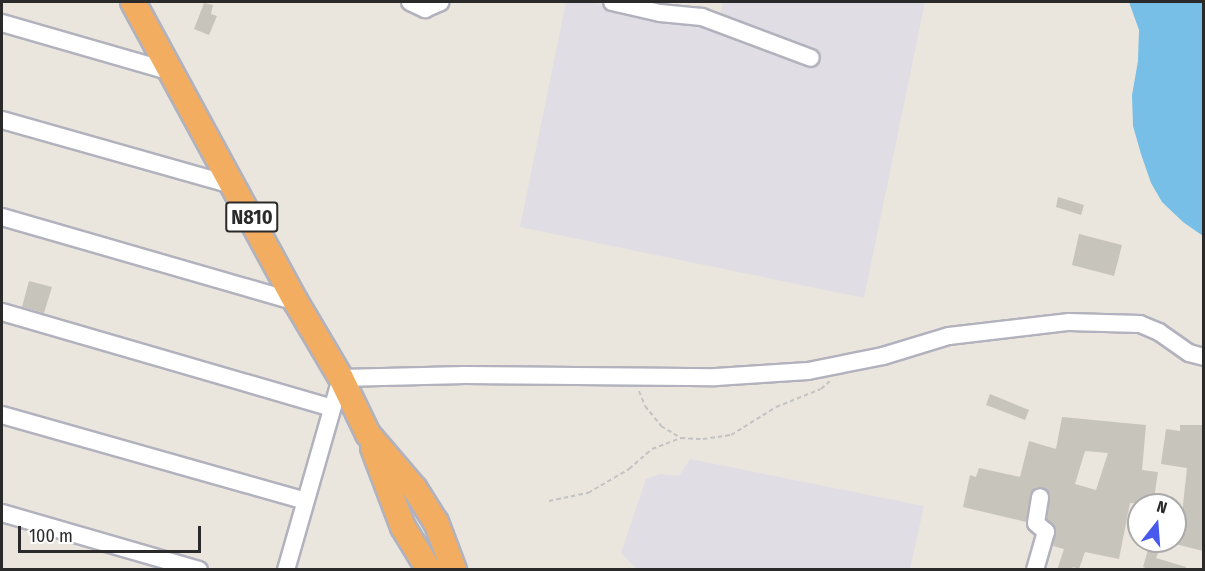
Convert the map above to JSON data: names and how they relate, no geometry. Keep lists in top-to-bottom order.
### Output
{
  "streets": {
    "highway": ["N810"]
  },
  "scale_bar": "100 m",
  "north": "top"
}
